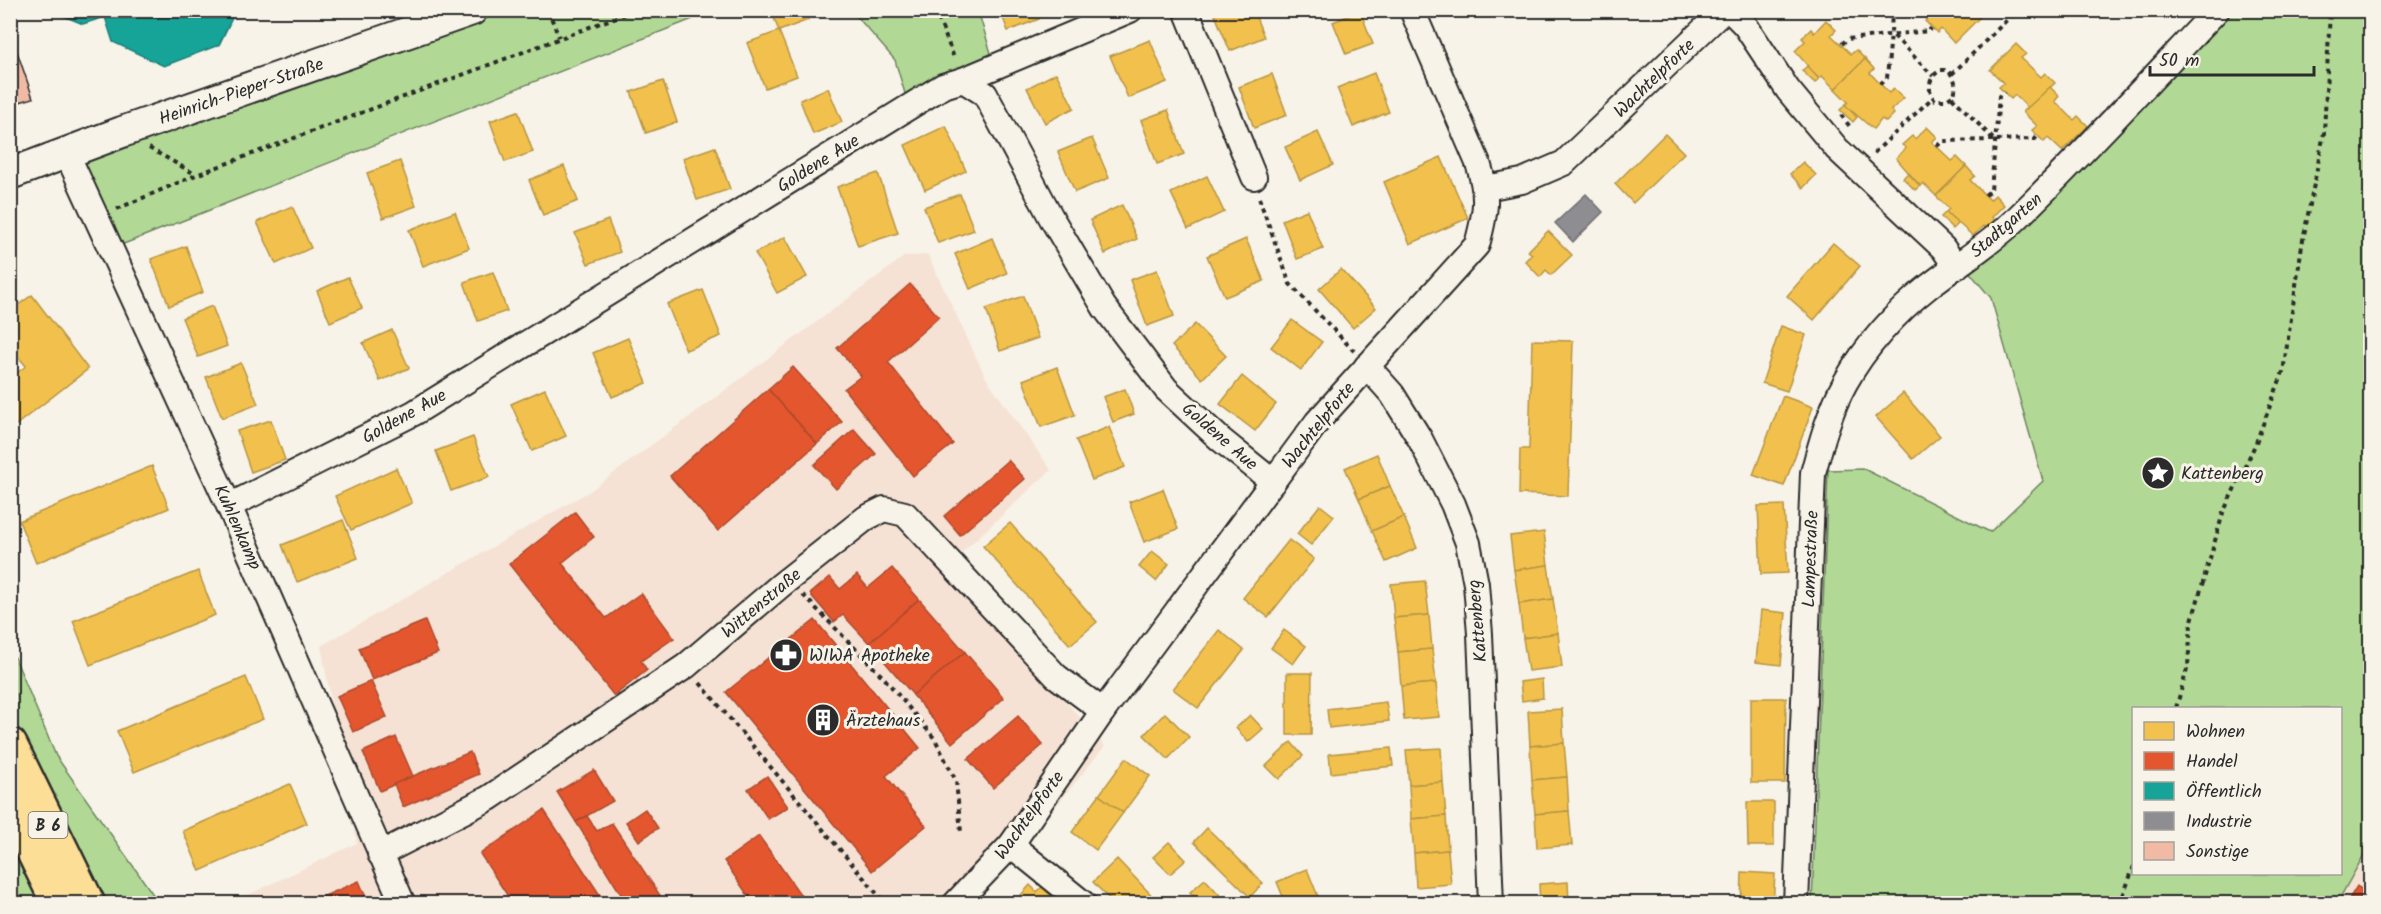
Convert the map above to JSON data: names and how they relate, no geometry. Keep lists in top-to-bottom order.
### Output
{
  "streets": {
    "highway": ["B 6"],
    "street": [
      "Wachtelpforte",
      "Heinrich-Pieper-Straße",
      "Goldene Aue",
      "Stadtgarten",
      "Kuhlenkamp",
      "Lampestraße",
      "Wittenstraße",
      "Kattenberg"
    ]
  },
  "crossings": [
    ["Wachtelpforte", "Goldene Aue"],
    ["Wachtelpforte", "Wittenstraße"],
    ["Wachtelpforte", "Kattenberg"],
    ["Heinrich-Pieper-Straße", "Kuhlenkamp"],
    ["Goldene Aue", "Kuhlenkamp"],
    ["Stadtgarten", "Lampestraße"],
    ["Kuhlenkamp", "Wittenstraße"]
  ],
  "places": {
    "place": ["Kattenberg"],
    "pharmacy": ["WIWA Apotheke"],
    "building": ["Ärztehaus"]
  },
  "legend": [
    "Wohnen",
    "Handel",
    "Öffentlich",
    "Industrie",
    "Sonstige"
  ],
  "scale_bar": "50 m"
}
